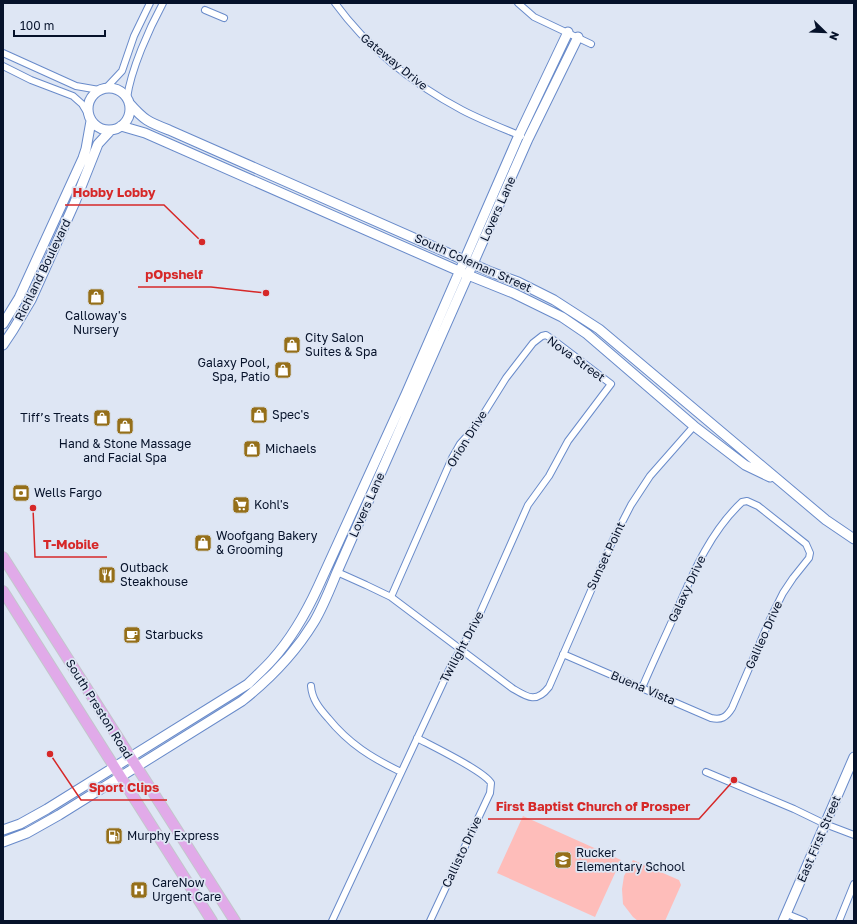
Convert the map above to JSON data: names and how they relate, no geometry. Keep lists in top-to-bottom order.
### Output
{
  "streets": {
    "main road": ["South Preston Road"],
    "street": [
      "Gateway Drive",
      "Lovers Lane",
      "South Coleman Street",
      "Richland Boulevard",
      "Nova Street",
      "Orion Drive",
      "Sunset Point",
      "Galaxy Drive",
      "Galileo Drive",
      "Twilight Drive",
      "Buena Vista",
      "East First Street",
      "Callisto Drive"
    ]
  },
  "crossings": [
    ["Gateway Drive", "Lovers Lane"],
    ["Lovers Lane", "South Coleman Street"],
    ["Lovers Lane", "South Preston Road"],
    ["South Coleman Street", "Richland Boulevard"],
    ["South Coleman Street", "Sunset Point"],
    ["Nova Street", "Orion Drive"],
    ["Nova Street", "Twilight Drive"],
    ["Sunset Point", "Twilight Drive"],
    ["Sunset Point", "Buena Vista"],
    ["Galaxy Drive", "Galileo Drive"],
    ["Galaxy Drive", "Buena Vista"],
    ["Galileo Drive", "Buena Vista"],
    ["Twilight Drive", "Callisto Drive"]
  ],
  "places": {
    "other": [
      "Hobby Lobby",
      "pOpshelf",
      "T-Mobile",
      "Sport Clips",
      "First Baptist Church of Prosper"
    ],
    "shop": [
      "Calloway's Nursery",
      "City Salon Suites & Spa",
      "Galaxy Pool, Spa, Patio",
      "Spec's",
      "Tiff’s Treats",
      "Hand & Stone Massage and Facial Spa",
      "Michaels",
      "Woofgang Bakery & Grooming"
    ],
    "bank": ["Wells Fargo"],
    "supermarket": ["Kohl's"],
    "restaurant": ["Outback Steakhouse"],
    "cafe": ["Starbucks"],
    "fuel station": ["Murphy Express"],
    "school or university": ["Rucker Elementary School"],
    "hospital": ["CareNow Urgent Care"]
  },
  "scale_bar": "100 m",
  "north": "bottom right"
}
